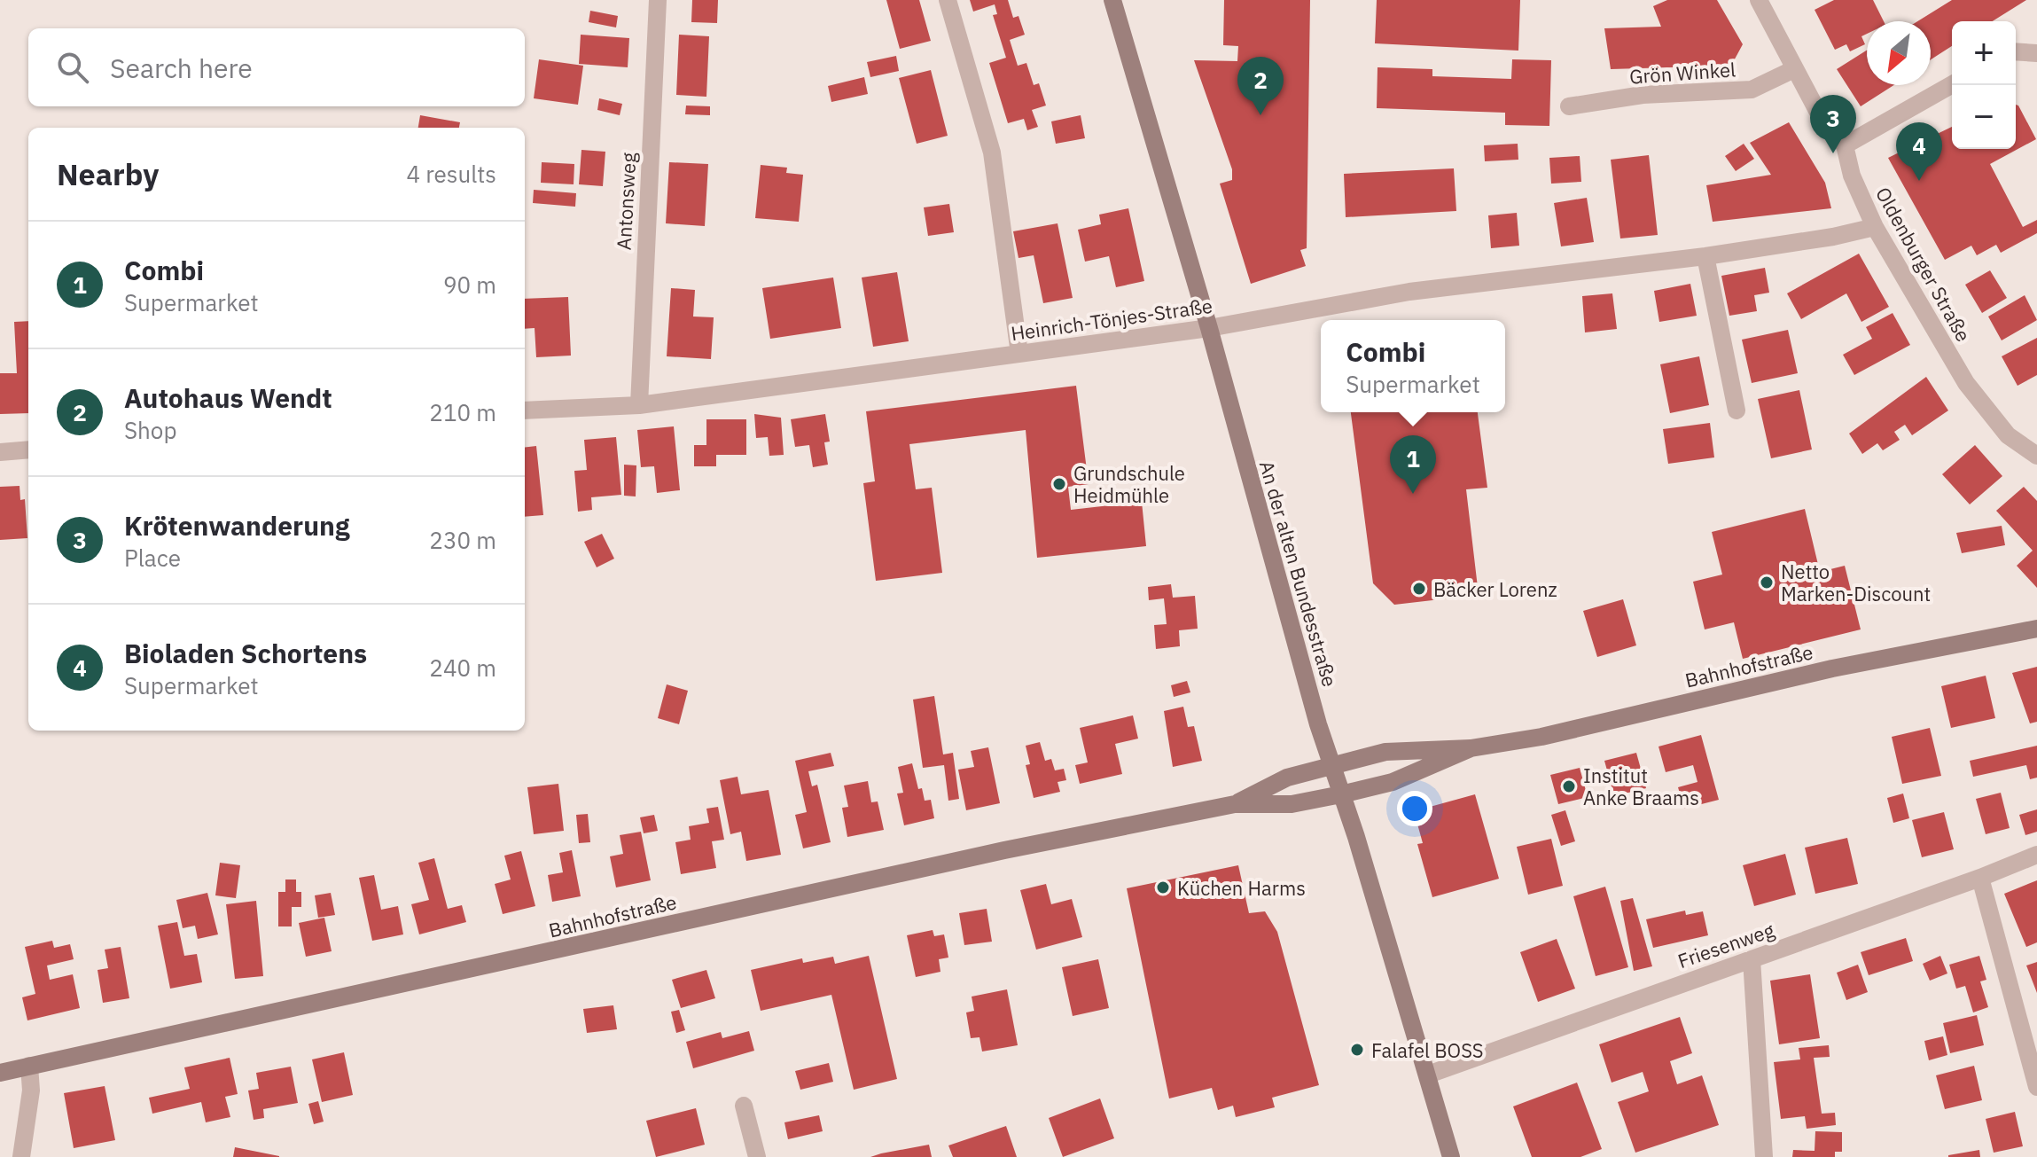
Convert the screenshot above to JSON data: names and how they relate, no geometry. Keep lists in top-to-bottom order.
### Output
{
  "streets": {
    "street": [
      "Grön Winkel",
      "Antonsweg",
      "Oldenburger Straße",
      "Heinrich-Tönjes-Straße",
      "An der alten Bundesstraße",
      "Bahnhofstraße",
      "Friesenweg"
    ]
  },
  "crossings": [
    ["Grön Winkel", "Oldenburger Straße"],
    ["Antonsweg", "Heinrich-Tönjes-Straße"],
    ["Oldenburger Straße", "Heinrich-Tönjes-Straße"],
    ["Heinrich-Tönjes-Straße", "An der alten Bundesstraße"],
    ["An der alten Bundesstraße", "Bahnhofstraße"],
    ["An der alten Bundesstraße", "Friesenweg"]
  ],
  "places": [
    "Grundschule Heidmühle",
    "Netto Marken-Discount",
    "Bäcker Lorenz",
    "Institut Anke Braams",
    "Küchen Harms",
    "Falafel BOSS"
  ],
  "north": "bottom left",
  "page": {
    "map_buttons": ["+", "−"],
    "search": "Search here",
    "pins": [
      "2",
      "3",
      "4",
      "1"
    ],
    "heading": ["Nearby", "4 results"],
    "list": [
      {
        "mark": "1",
        "name": "Combi",
        "note": "Supermarket",
        "value": "90 m"
      },
      {
        "mark": "2",
        "name": "Autohaus Wendt",
        "note": "Shop",
        "value": "210 m"
      },
      {
        "mark": "3",
        "name": "Krötenwanderung",
        "note": "Place",
        "value": "230 m"
      },
      {
        "mark": "4",
        "name": "Bioladen Schortens",
        "note": "Supermarket",
        "value": "240 m"
      }
    ],
    "popup": ["Combi", "Supermarket"]
  }
}
